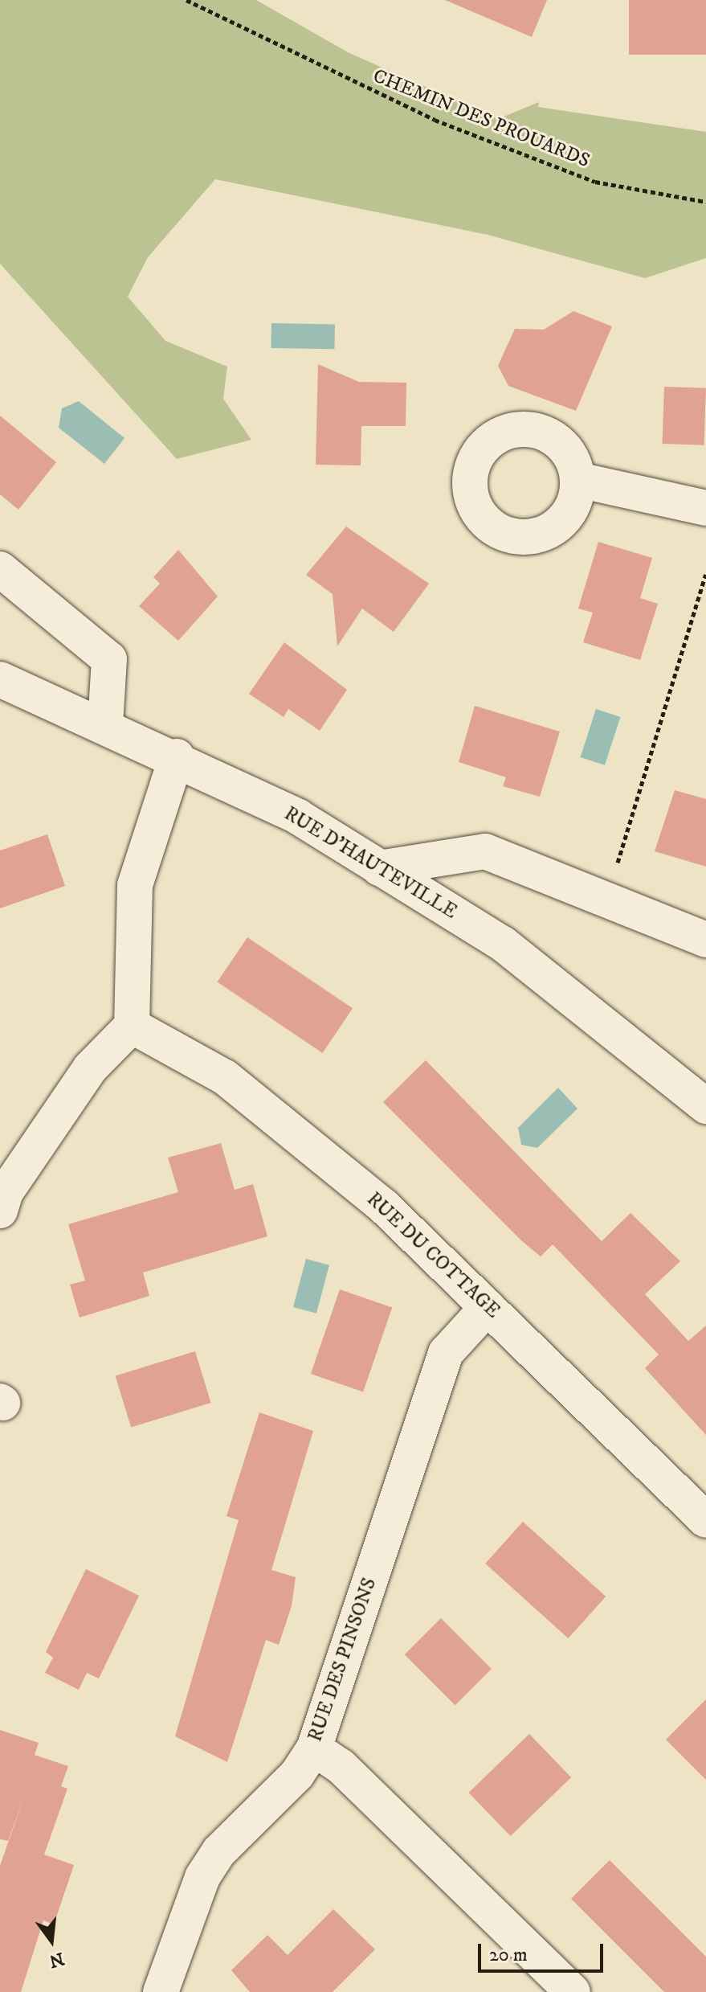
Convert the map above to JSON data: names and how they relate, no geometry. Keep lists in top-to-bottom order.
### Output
{
  "streets": {
    "street": ["RUE D'HAUTEVILLE", "RUE DU COTTAGE", "RUE DES PINSONS"],
    "path": ["CHEMIN DES PROUARDS"]
  },
  "crossings": [
    ["RUE DU COTTAGE", "RUE DES PINSONS"]
  ],
  "scale_bar": "20 m",
  "north": "bottom"
}
